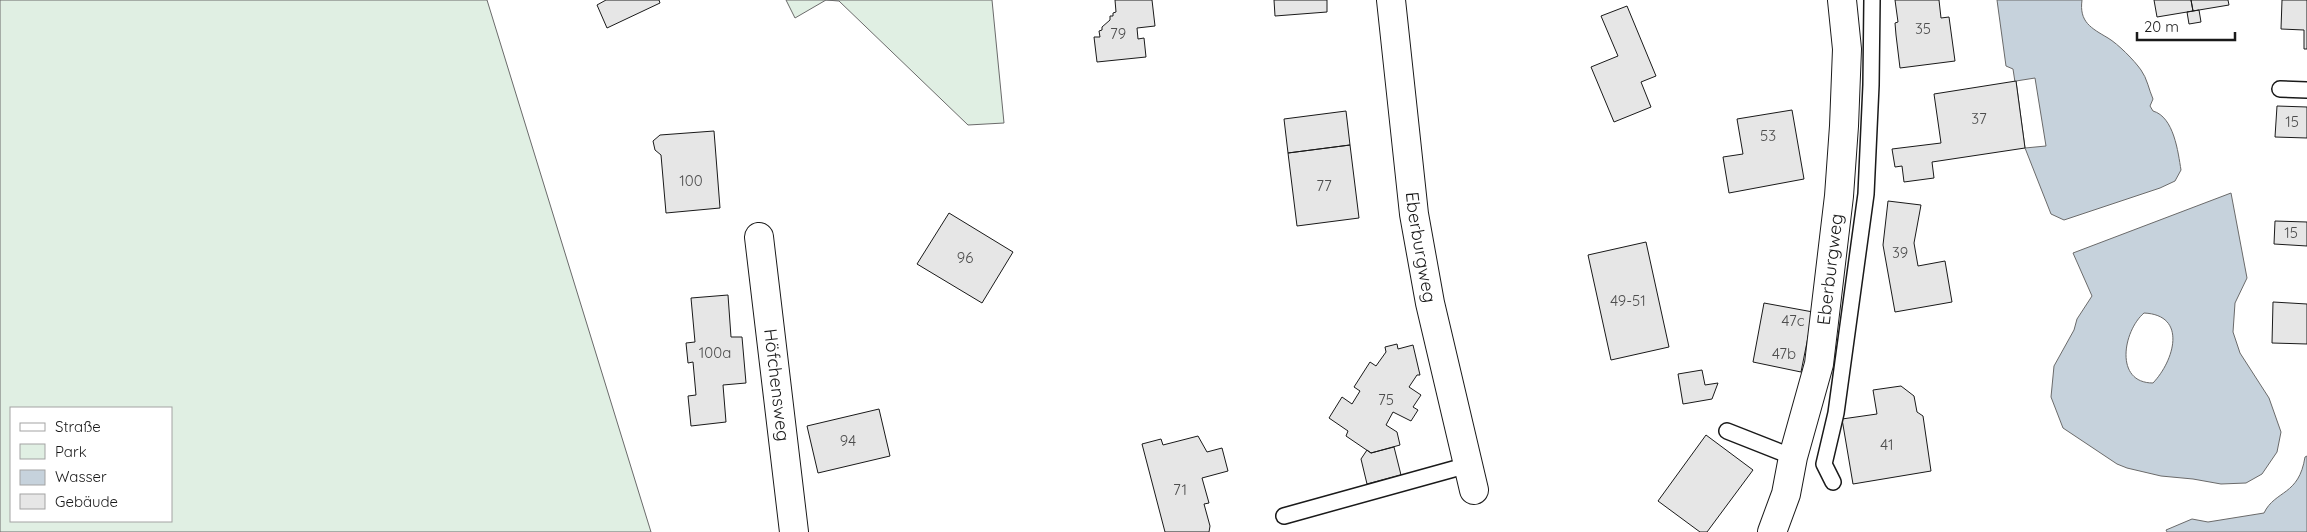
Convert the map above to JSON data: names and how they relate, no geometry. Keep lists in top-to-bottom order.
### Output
{
  "streets": {
    "street": ["Eberburgweg", "Höfchensweg"]
  },
  "house_numbers": [
    "35",
    "79",
    "37",
    "15",
    "53",
    "100",
    "77",
    "15",
    "39",
    "96",
    "49-51",
    "47c",
    "100a",
    "47b",
    "75",
    "94",
    "41",
    "71"
  ],
  "legend": [
    "Straße",
    "Park",
    "Wasser",
    "Gebäude"
  ],
  "scale_bar": "20 m"
}
